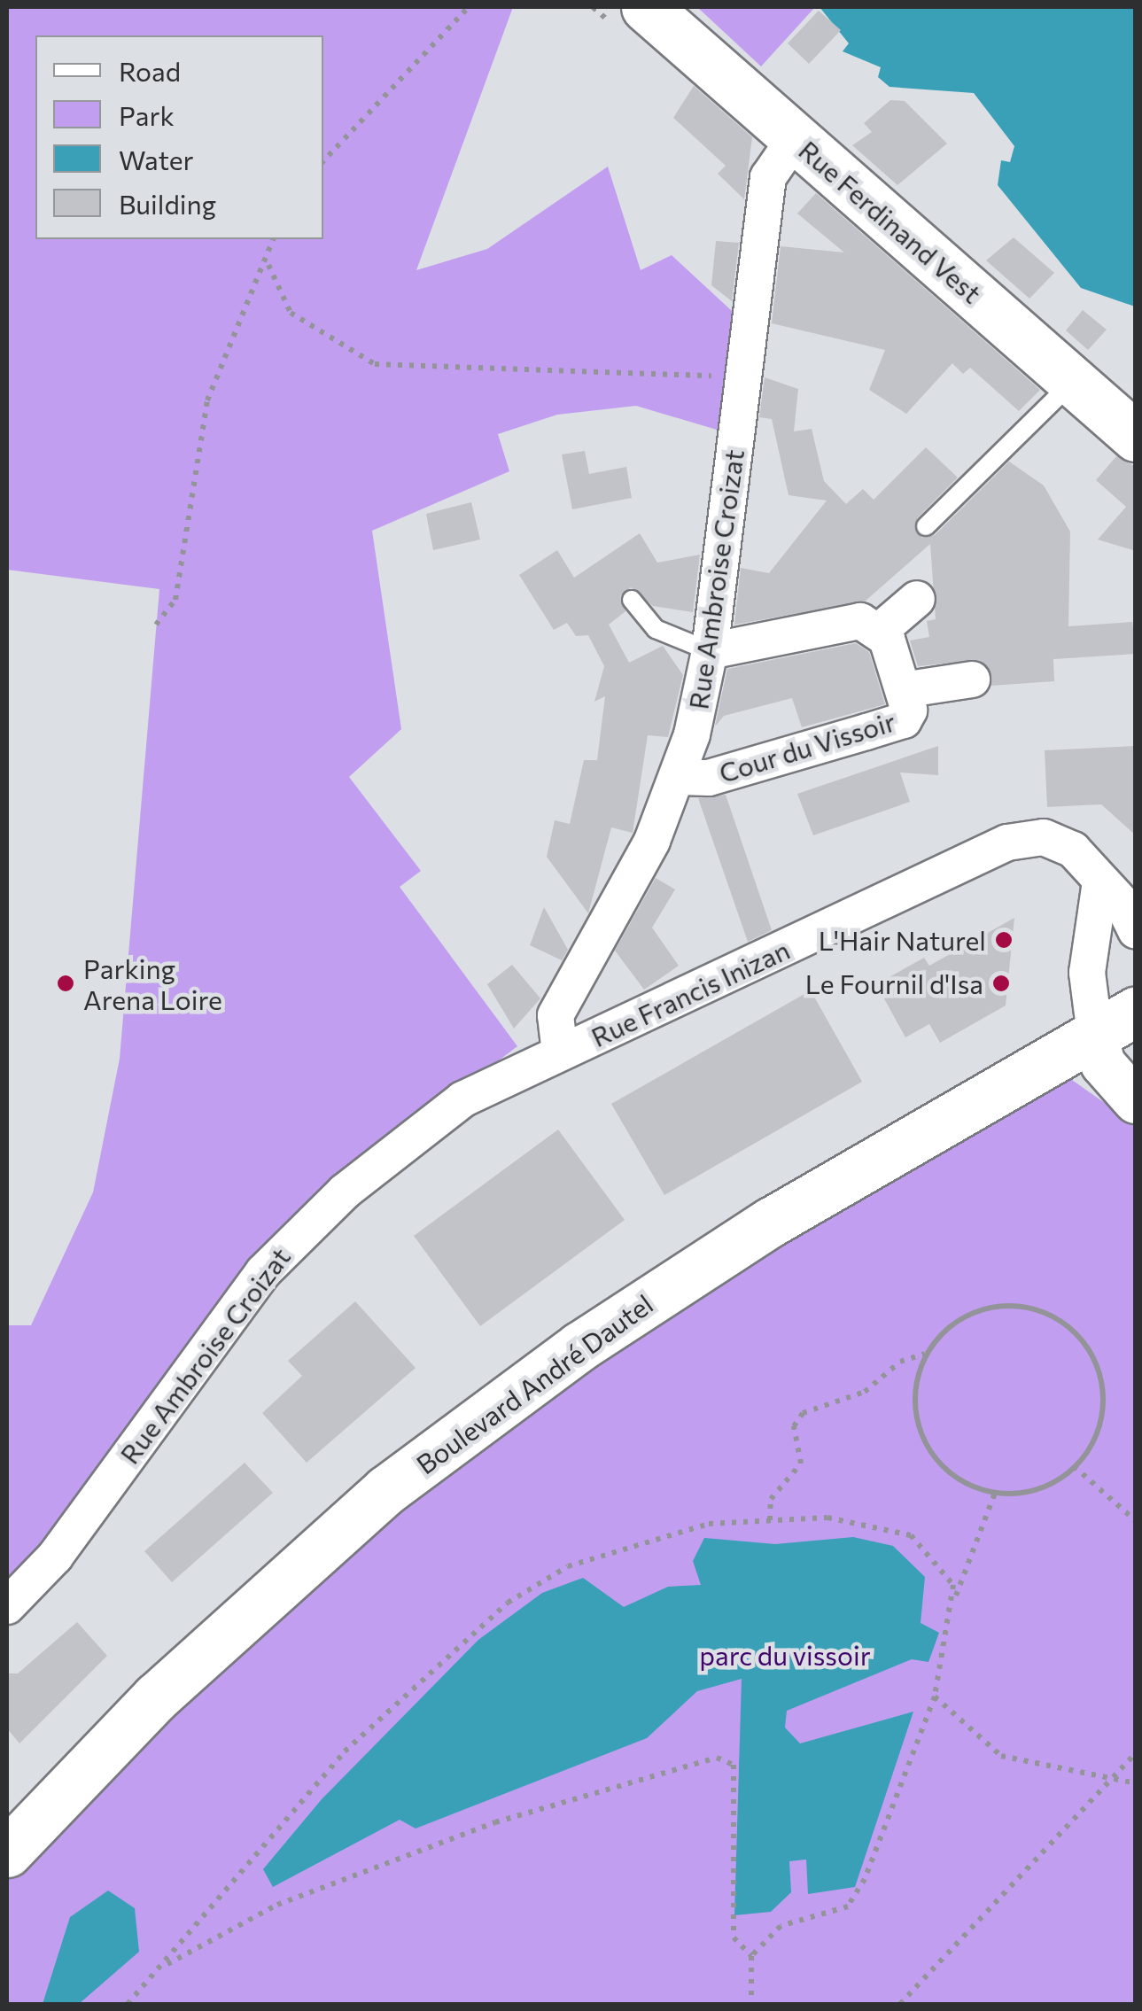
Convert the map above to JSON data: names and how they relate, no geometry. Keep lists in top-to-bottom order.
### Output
{
  "streets": {
    "main road": ["Rue Ferdinand Vest", "Boulevard André Dautel"],
    "street": ["Rue Ambroise Croizat", "Cour du Vissoir", "Rue Francis Inizan"]
  },
  "crossings": [
    ["Rue Ferdinand Vest", "Rue Ambroise Croizat"],
    ["Rue Ambroise Croizat", "Cour du Vissoir"],
    ["Rue Ambroise Croizat", "Rue Francis Inizan"]
  ],
  "parks": ["parc du vissoir"],
  "places": ["L'Hair Naturel", "Parking Arena Loire", "Le Fournil d'Isa"],
  "legend": [
    "Road",
    "Park",
    "Water",
    "Building"
  ]
}
